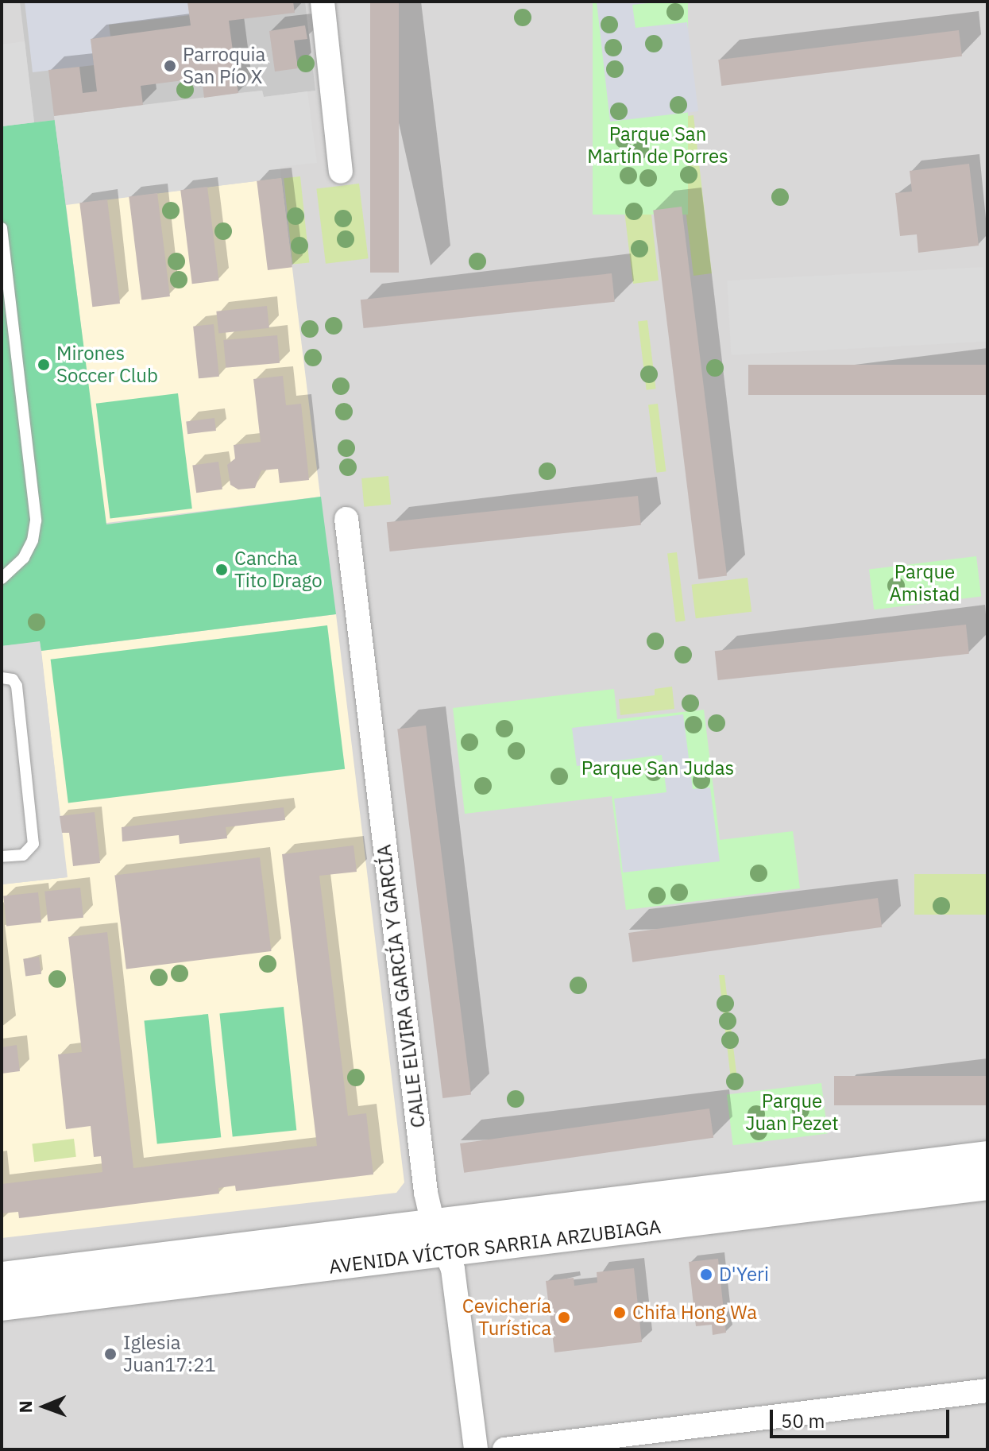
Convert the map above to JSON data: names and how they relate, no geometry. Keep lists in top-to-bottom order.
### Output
{
  "streets": {
    "street": ["CALLE ELVIRA GARCÍA Y GARCÍA", "AVENIDA VÍCTOR SARRIA ARZUBIAGA"]
  },
  "crossings": [
    ["CALLE ELVIRA GARCÍA Y GARCÍA", "AVENIDA VÍCTOR SARRIA ARZUBIAGA"]
  ],
  "parks": [
    "Parque San Martín de Porres",
    "Parque Amistad",
    "Parque San Judas",
    "Parque Juan Pezet"
  ],
  "places": [
    "Parroquia San Pío X",
    "Mirones Soccer Club",
    "Cancha Tito Drago",
    "D'Yeri",
    "Chifa Hong Wa",
    "Cevichería Turística",
    "Iglesia Juan17:21"
  ],
  "scale_bar": "50 m",
  "north": "left"
}
